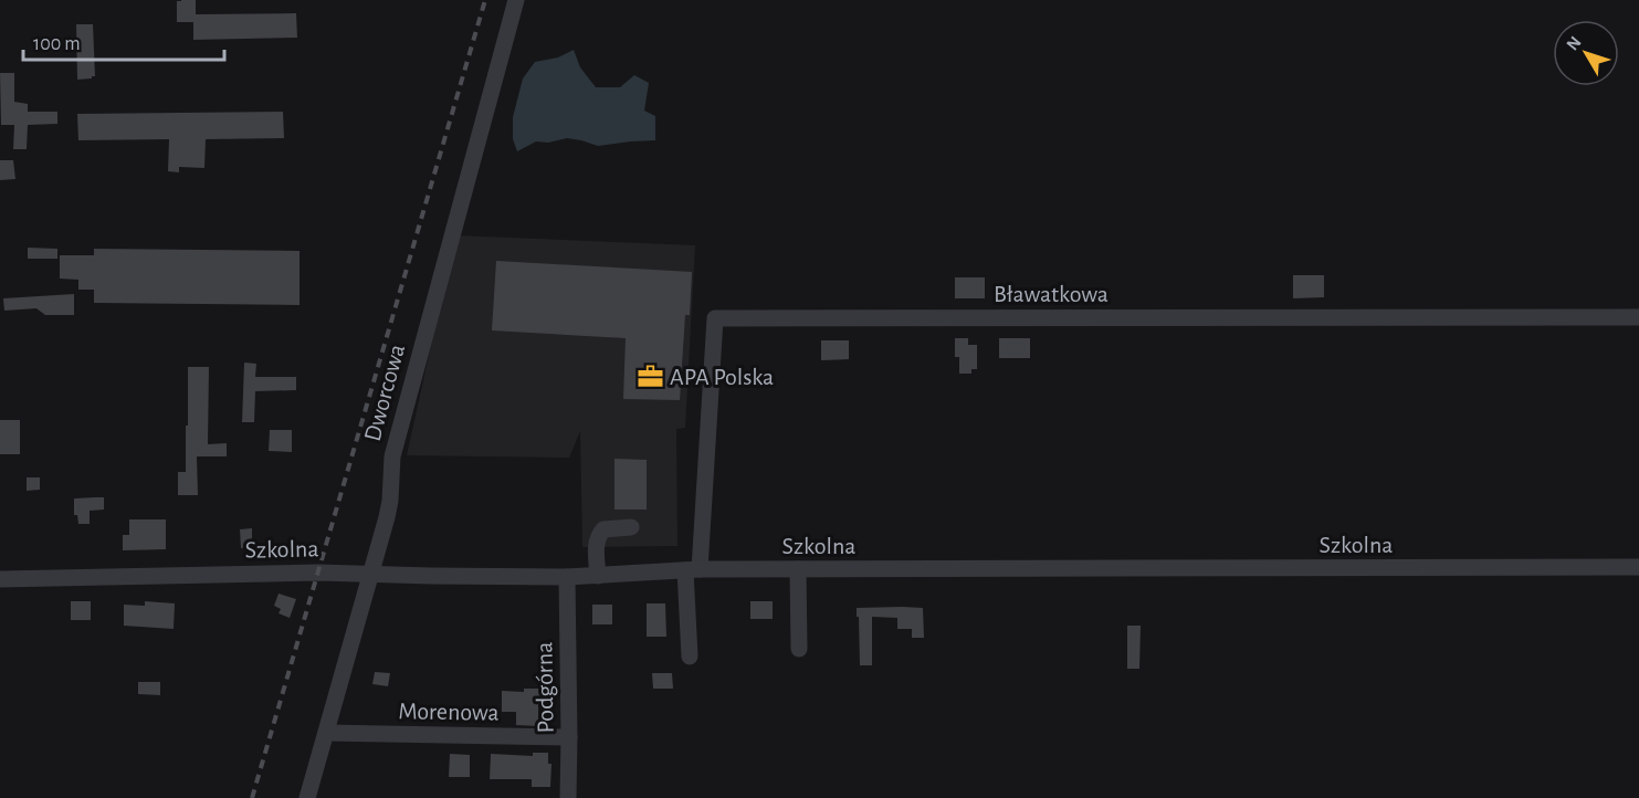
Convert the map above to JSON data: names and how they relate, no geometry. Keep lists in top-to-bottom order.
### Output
{
  "streets": {
    "street": [
      "Bławatkowa",
      "Dworcowa",
      "Szkolna",
      "Podgórna",
      "Morenowa"
    ]
  },
  "crossings": [
    ["Bławatkowa", "Szkolna"],
    ["Dworcowa", "Szkolna"],
    ["Dworcowa", "Morenowa"],
    ["Szkolna", "Podgórna"],
    ["Podgórna", "Morenowa"]
  ],
  "places": {
    "office": ["APA Polska"]
  },
  "scale_bar": "100 m",
  "north": "top left"
}
